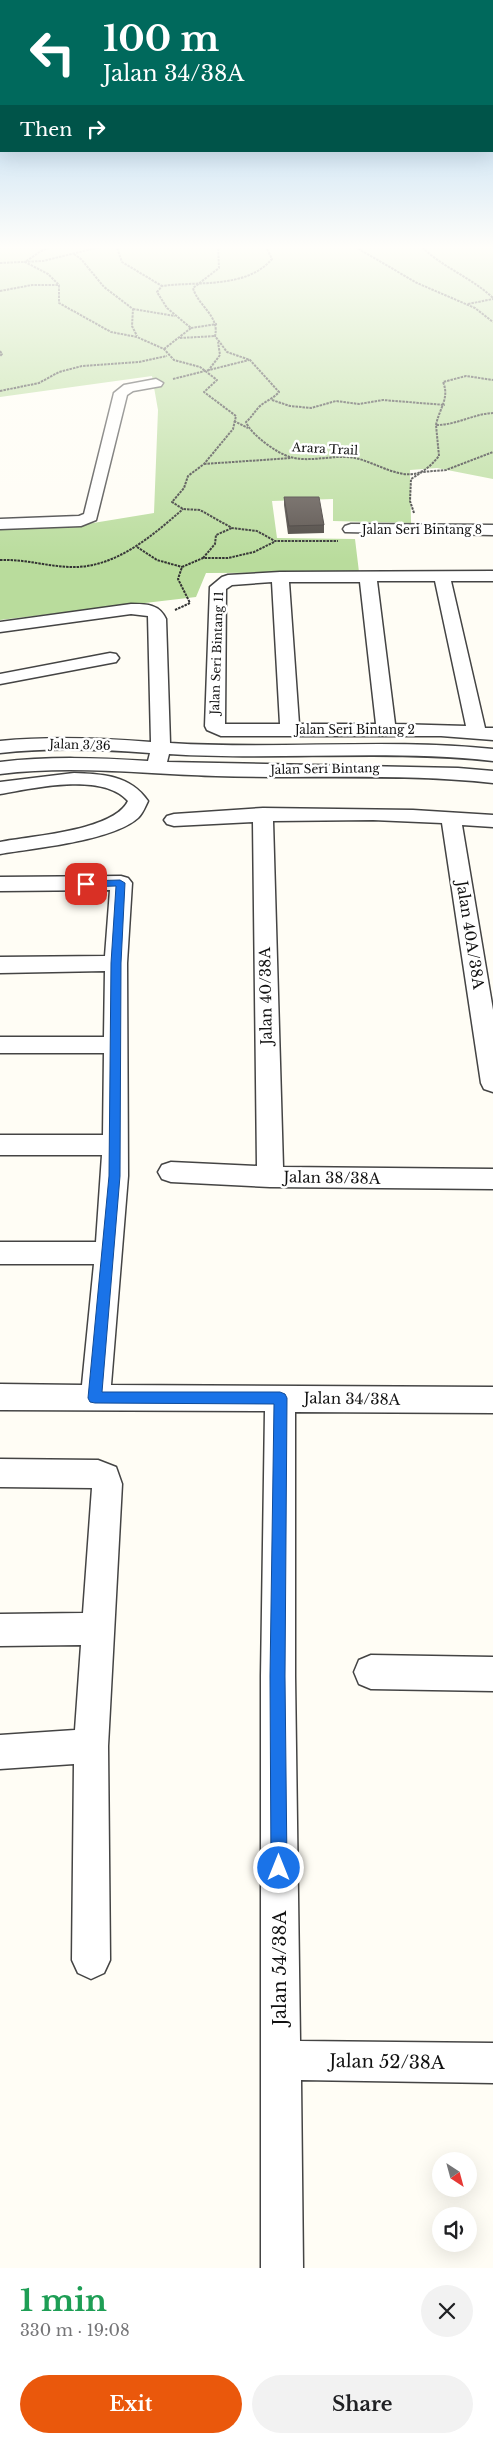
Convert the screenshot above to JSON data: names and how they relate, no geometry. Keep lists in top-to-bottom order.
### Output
{
  "streets": {
    "street": [
      "Jalan Seri Bintang 8",
      "Jalan Seri Bintang 11",
      "Jalan Seri Bintang 2",
      "Jalan 3/36",
      "Jalan Seri Bintang",
      "Jalan 40A/38A",
      "Jalan 40/38A",
      "Jalan 38/38A",
      "Jalan 34/38A",
      "Jalan 54/38A",
      "Jalan 52/38A"
    ],
    "path": ["Arara Trail"]
  },
  "crossings": [
    ["Jalan Seri Bintang 11", "Jalan Seri Bintang 2"],
    ["Jalan 3/36", "Jalan Seri Bintang"],
    ["Jalan 40/38A", "Jalan 38/38A"],
    ["Jalan 34/38A", "Jalan 54/38A"],
    ["Jalan 54/38A", "Jalan 52/38A"]
  ],
  "north": "bottom right",
  "page": {
    "turn": ["100 m", "Jalan 34/38A"],
    "then": "Then",
    "heading": ["1 min", "330 m · 19:08"],
    "buttons": ["Exit", "Share"]
  }
}
